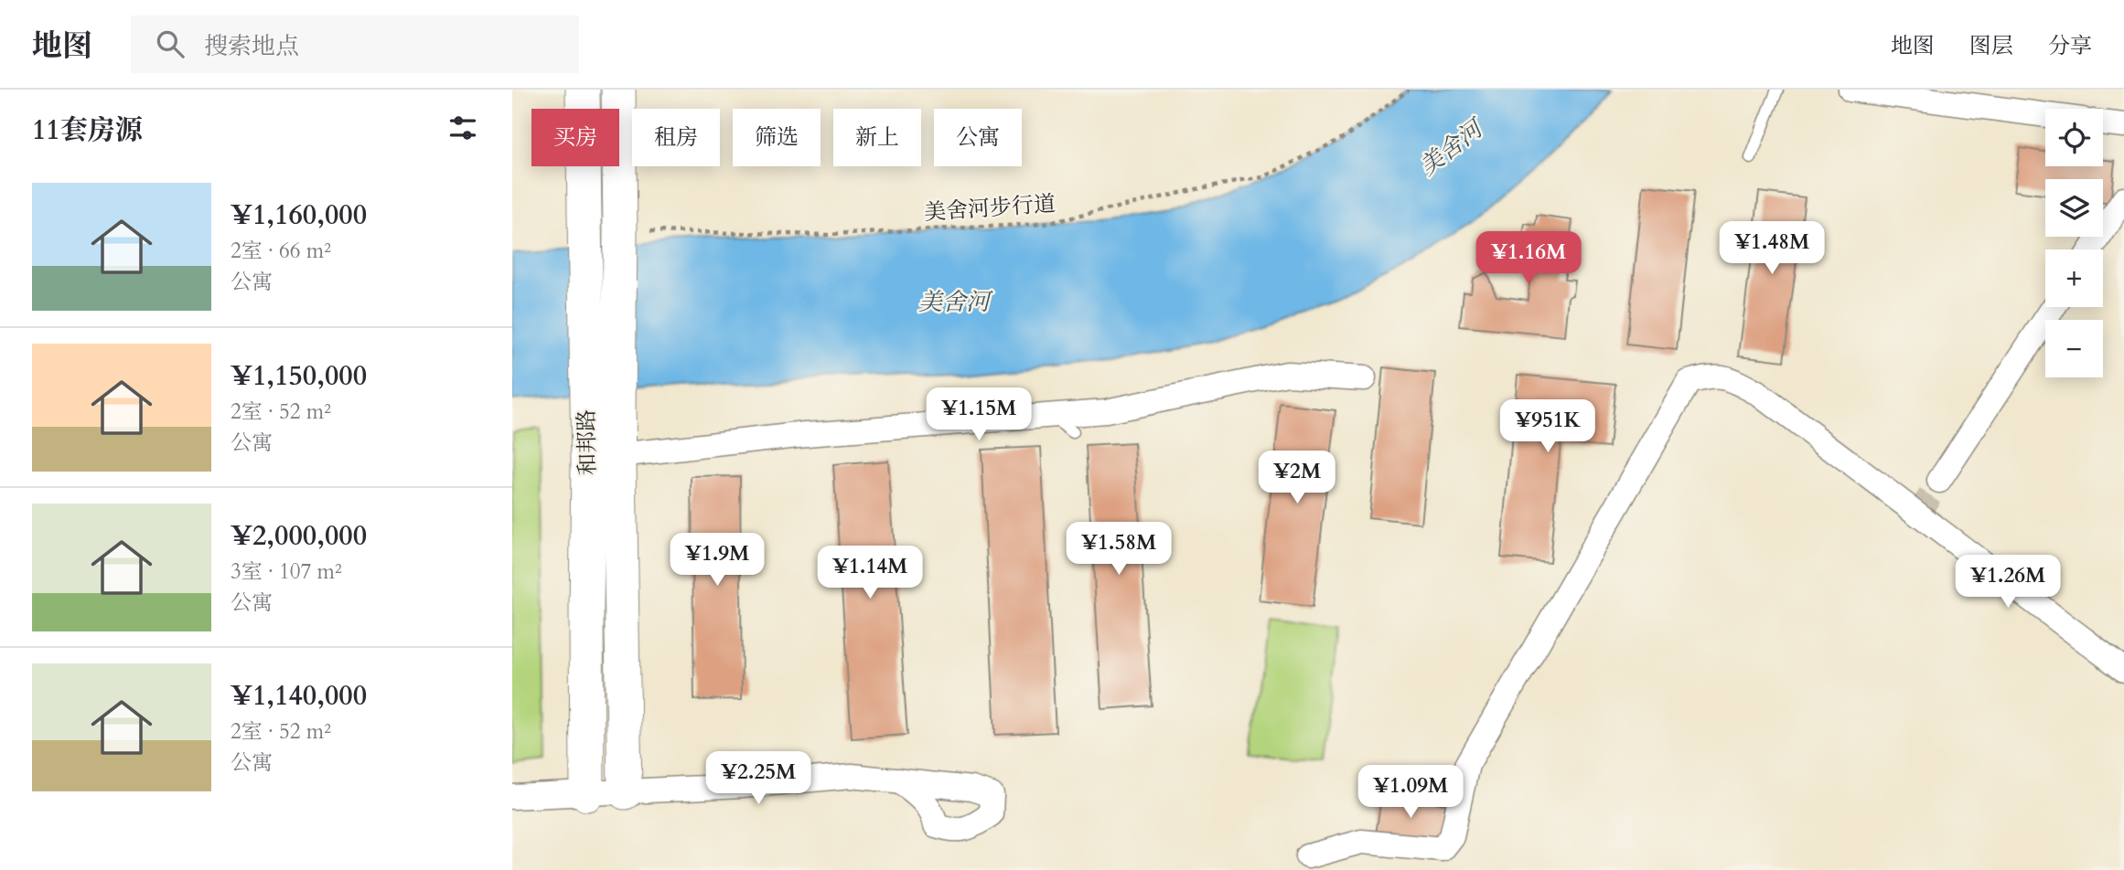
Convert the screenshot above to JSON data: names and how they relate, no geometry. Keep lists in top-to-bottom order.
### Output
{
  "streets": {
    "street": ["和邦路"],
    "path": ["美舍河步行道"]
  },
  "crossings": [
    ["美舍河步行道", "和邦路"]
  ],
  "water": ["美舍河"],
  "page": {
    "header": "地图",
    "search": "搜索地点",
    "nav": ["地图", "图层", "分享"],
    "heading": "11套房源",
    "map_buttons": ["+", "−"],
    "chip": [
      "买房",
      "租房",
      "筛选",
      "新上",
      "公寓"
    ],
    "list": [
      {
        "name": "¥1,160,000",
        "note": "2室 · 66 m² · 公寓"
      },
      {
        "name": "¥1,150,000",
        "note": "2室 · 52 m² · 公寓"
      },
      {
        "name": "¥2,000,000",
        "note": "3室 · 107 m² · 公寓"
      },
      {
        "name": "¥1,140,000",
        "note": "2室 · 52 m² · 公寓"
      }
    ],
    "price": [
      "¥1.48M",
      "¥1.16M",
      "¥1.15M",
      "¥951K",
      "¥2M",
      "¥1.58M",
      "¥1.9M",
      "¥1.14M",
      "¥1.26M",
      "¥2.25M",
      "¥1.09M"
    ]
  }
}
